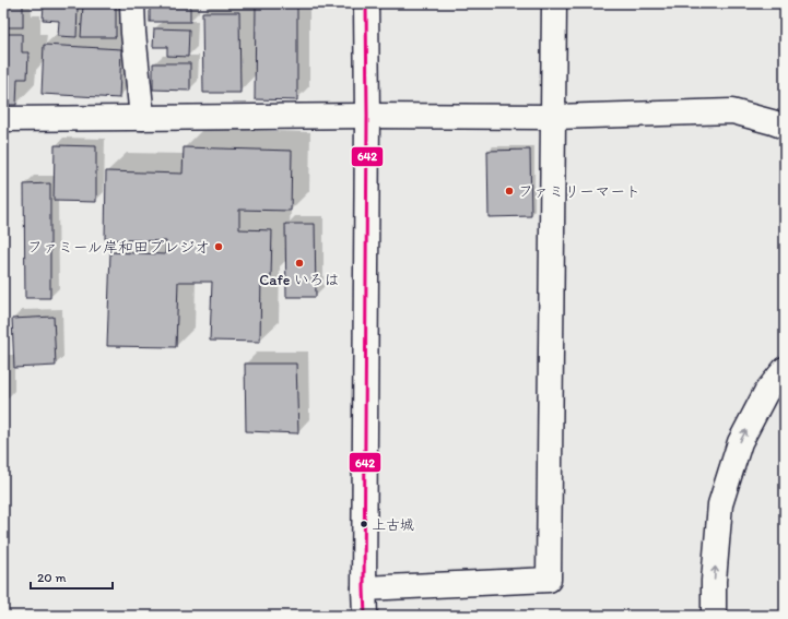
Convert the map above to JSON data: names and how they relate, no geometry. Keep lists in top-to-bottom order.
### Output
{
  "places": [
    "ファミリーマート",
    "ファミール岸和田プレジオ",
    "Cafe いろは",
    "上古城"
  ],
  "lines": ["transit line 642"],
  "scale_bar": "20 m"
}
